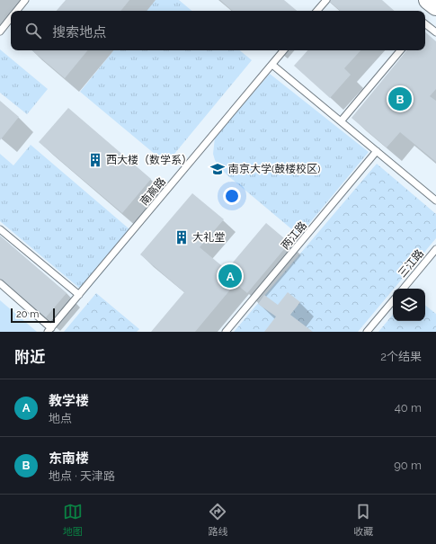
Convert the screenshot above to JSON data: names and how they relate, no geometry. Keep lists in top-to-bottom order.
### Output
{
  "streets": {
    "lane": ["南高路", "两江路", "三江路"]
  },
  "places": {
    "building": ["西大楼（数学系）", "大礼堂"],
    "school or university": ["南京大学(鼓楼校区)"]
  },
  "scale_bar": "20 m",
  "page": {
    "search": "搜索地点",
    "pins": ["B", "A"],
    "scale": "20 m",
    "heading": ["附近", "2个结果"],
    "list": [
      {
        "mark": "A",
        "name": "教学楼",
        "note": "地点",
        "value": "40 m"
      },
      {
        "mark": "B",
        "name": "东南楼",
        "note": "地点 · 天津路",
        "value": "90 m"
      }
    ],
    "nav": ["地图", "路线", "收藏"]
  }
}
